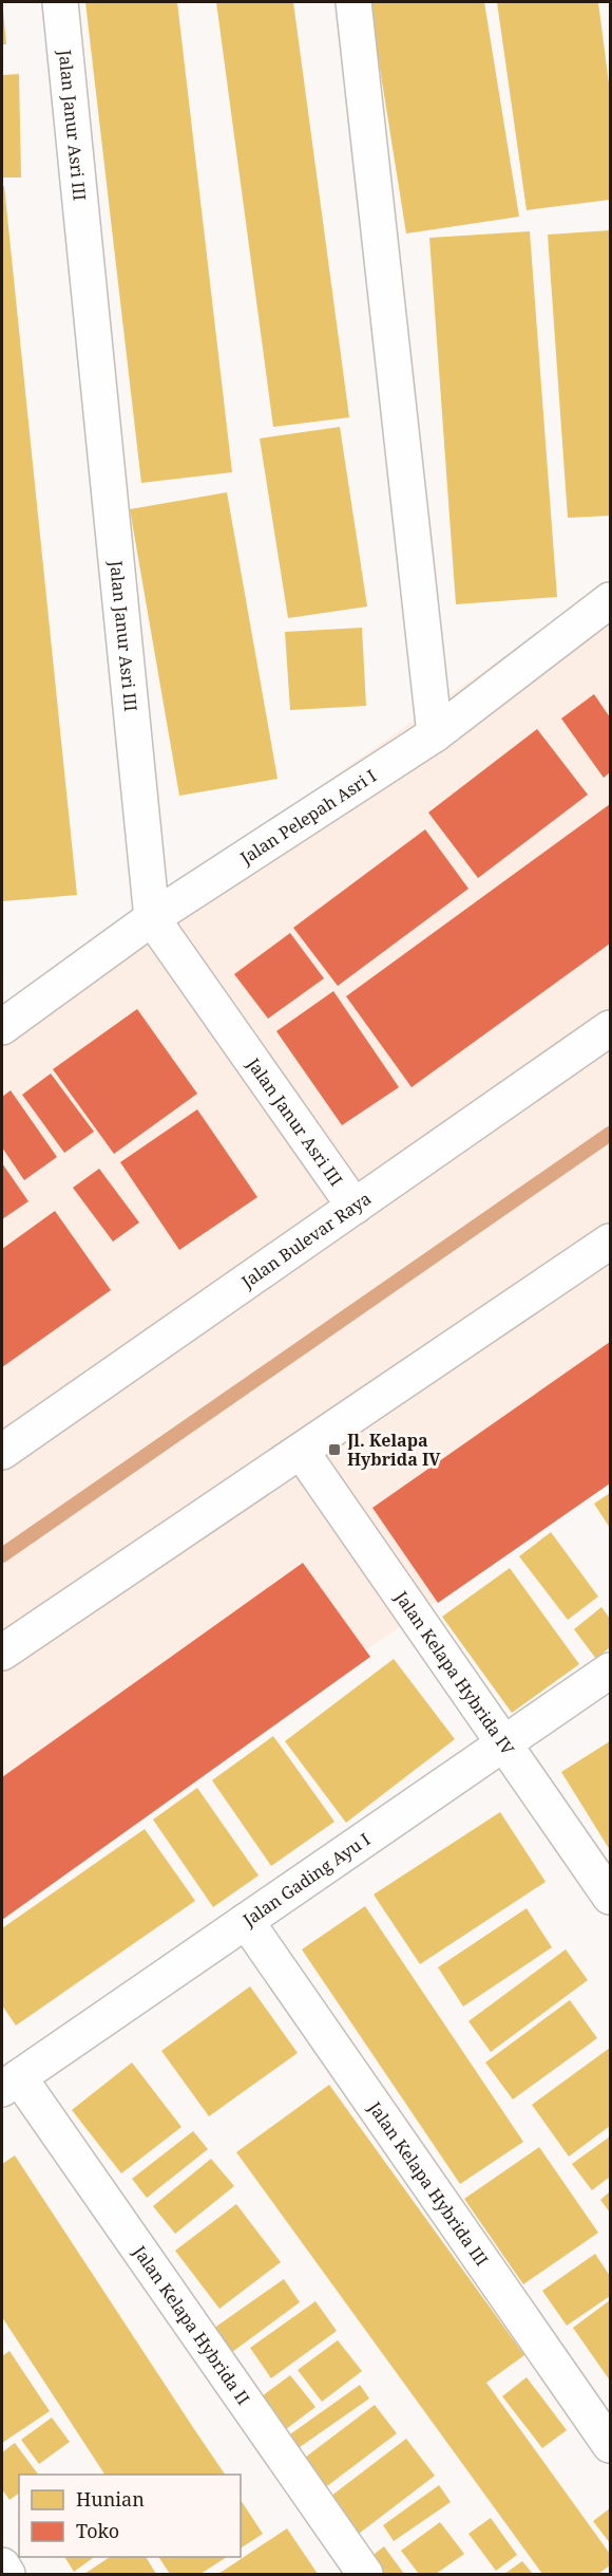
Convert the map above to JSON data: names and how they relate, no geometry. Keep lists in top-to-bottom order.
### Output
{
  "streets": {
    "street": [
      "Jalan Janur Asri III",
      "Jalan Pelepah Asri I",
      "Jalan Bulevar Raya",
      "Jalan Kelapa Hybrida IV",
      "Jalan Gading Ayu I",
      "Jalan Kelapa Hybrida III",
      "Jalan Kelapa Hybrida II"
    ]
  },
  "crossings": [
    ["Jalan Janur Asri III", "Jalan Pelepah Asri I"],
    ["Jalan Janur Asri III", "Jalan Bulevar Raya"],
    ["Jalan Kelapa Hybrida IV", "Jalan Gading Ayu I"],
    ["Jalan Gading Ayu I", "Jalan Kelapa Hybrida III"],
    ["Jalan Gading Ayu I", "Jalan Kelapa Hybrida II"]
  ],
  "places": {
    "transit": ["Jl. Kelapa Hybrida IV"]
  },
  "legend": ["Hunian", "Toko"]
}
